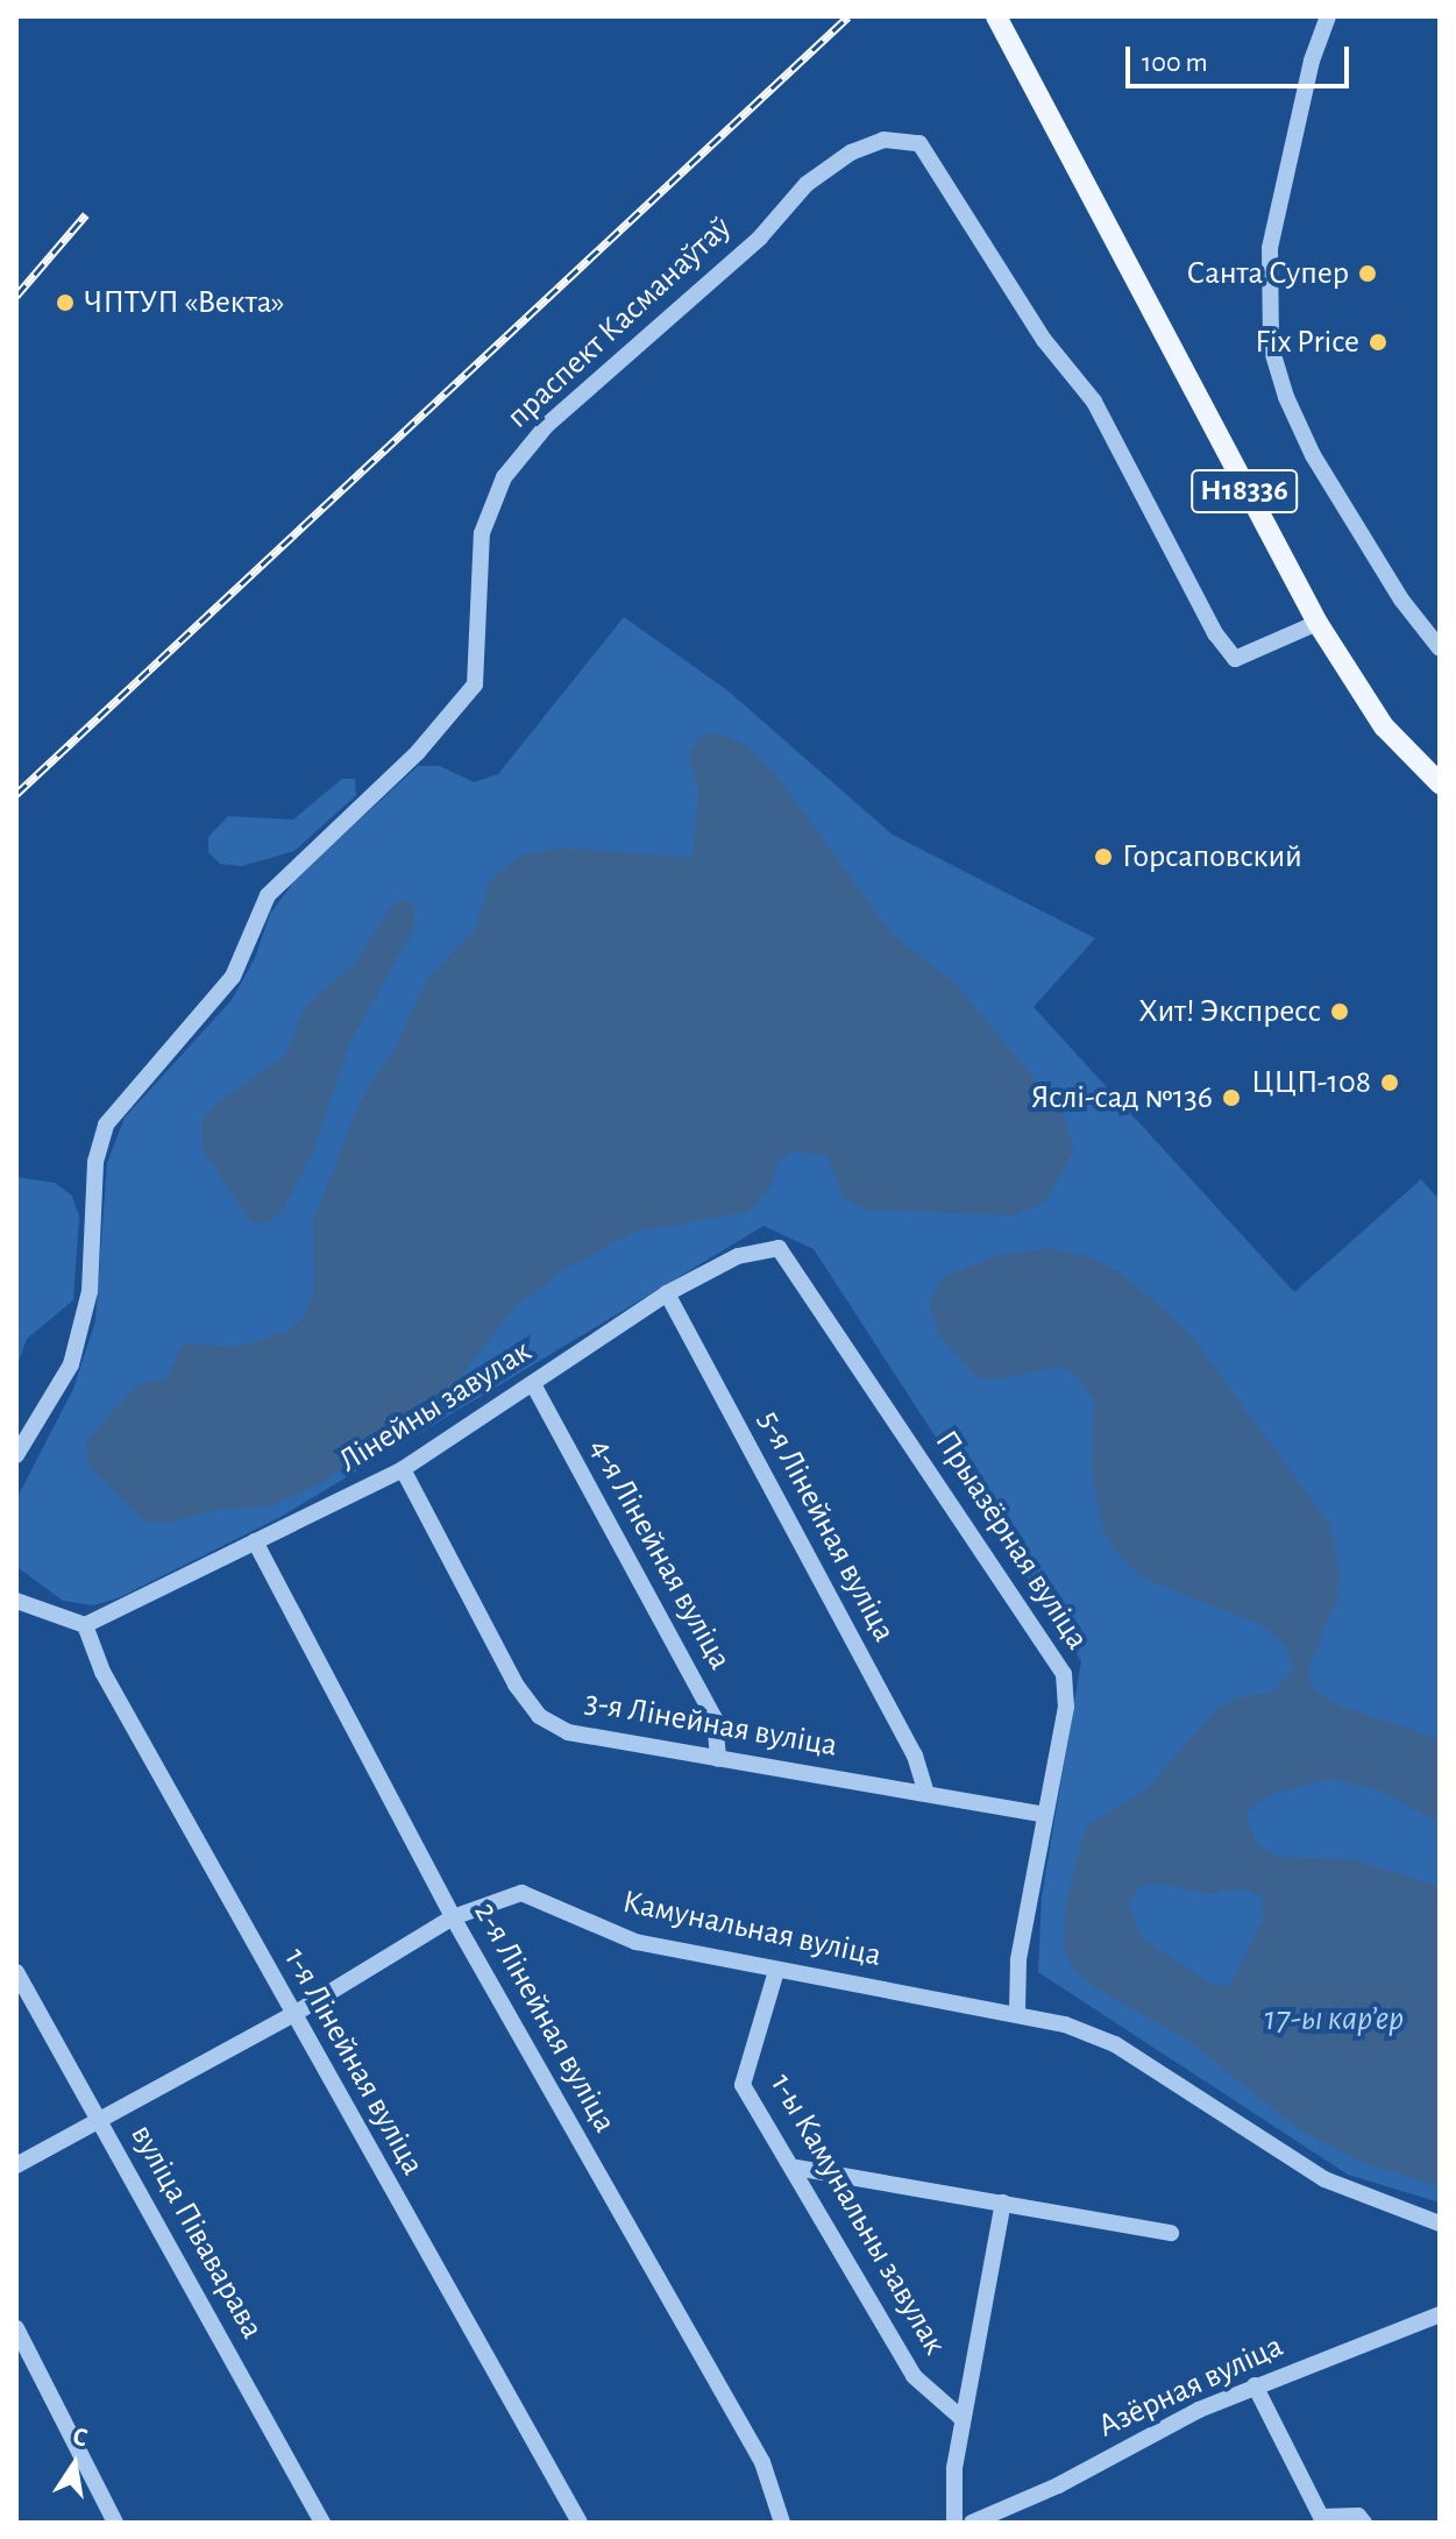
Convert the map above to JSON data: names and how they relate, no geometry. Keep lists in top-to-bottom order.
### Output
{
  "streets": {
    "main road": ["Н18336"],
    "street": [
      "праспект Касманаўтаў",
      "Лінейны завулак",
      "5-я Лінейная вуліца",
      "Прыазёрная вуліца",
      "4-я Лінейная вуліца",
      "3-я Лінейная вуліца",
      "Камунальная вуліца",
      "2-я Лінейная вуліца",
      "1-я Лінейная вуліца",
      "1-ы Камунальны завулак",
      "вуліца Піваварава",
      "Азёрная вуліца"
    ]
  },
  "crossings": [
    ["праспект Касманаўтаў", "Н18336"],
    ["Лінейны завулак", "5-я Лінейная вуліца"],
    ["Лінейны завулак", "Прыазёрная вуліца"],
    ["Лінейны завулак", "4-я Лінейная вуліца"],
    ["Лінейны завулак", "3-я Лінейная вуліца"],
    ["Лінейны завулак", "2-я Лінейная вуліца"],
    ["Лінейны завулак", "1-я Лінейная вуліца"],
    ["5-я Лінейная вуліца", "3-я Лінейная вуліца"],
    ["Прыазёрная вуліца", "3-я Лінейная вуліца"],
    ["Прыазёрная вуліца", "Камунальная вуліца"],
    ["4-я Лінейная вуліца", "3-я Лінейная вуліца"],
    ["Камунальная вуліца", "2-я Лінейная вуліца"],
    ["Камунальная вуліца", "1-я Лінейная вуліца"],
    ["Камунальная вуліца", "1-ы Камунальны завулак"],
    ["Камунальная вуліца", "вуліца Піваварава"]
  ],
  "water": ["17-ы кар’ер"],
  "places": [
    "Санта Супер",
    "ЧПТУП «Векта»",
    "Fix Price",
    "Горсаповский",
    "Хит! Экспресс",
    "ЦЦП-108",
    "Яслі-сад №136"
  ],
  "scale_bar": "100 m",
  "north": "top"
}
